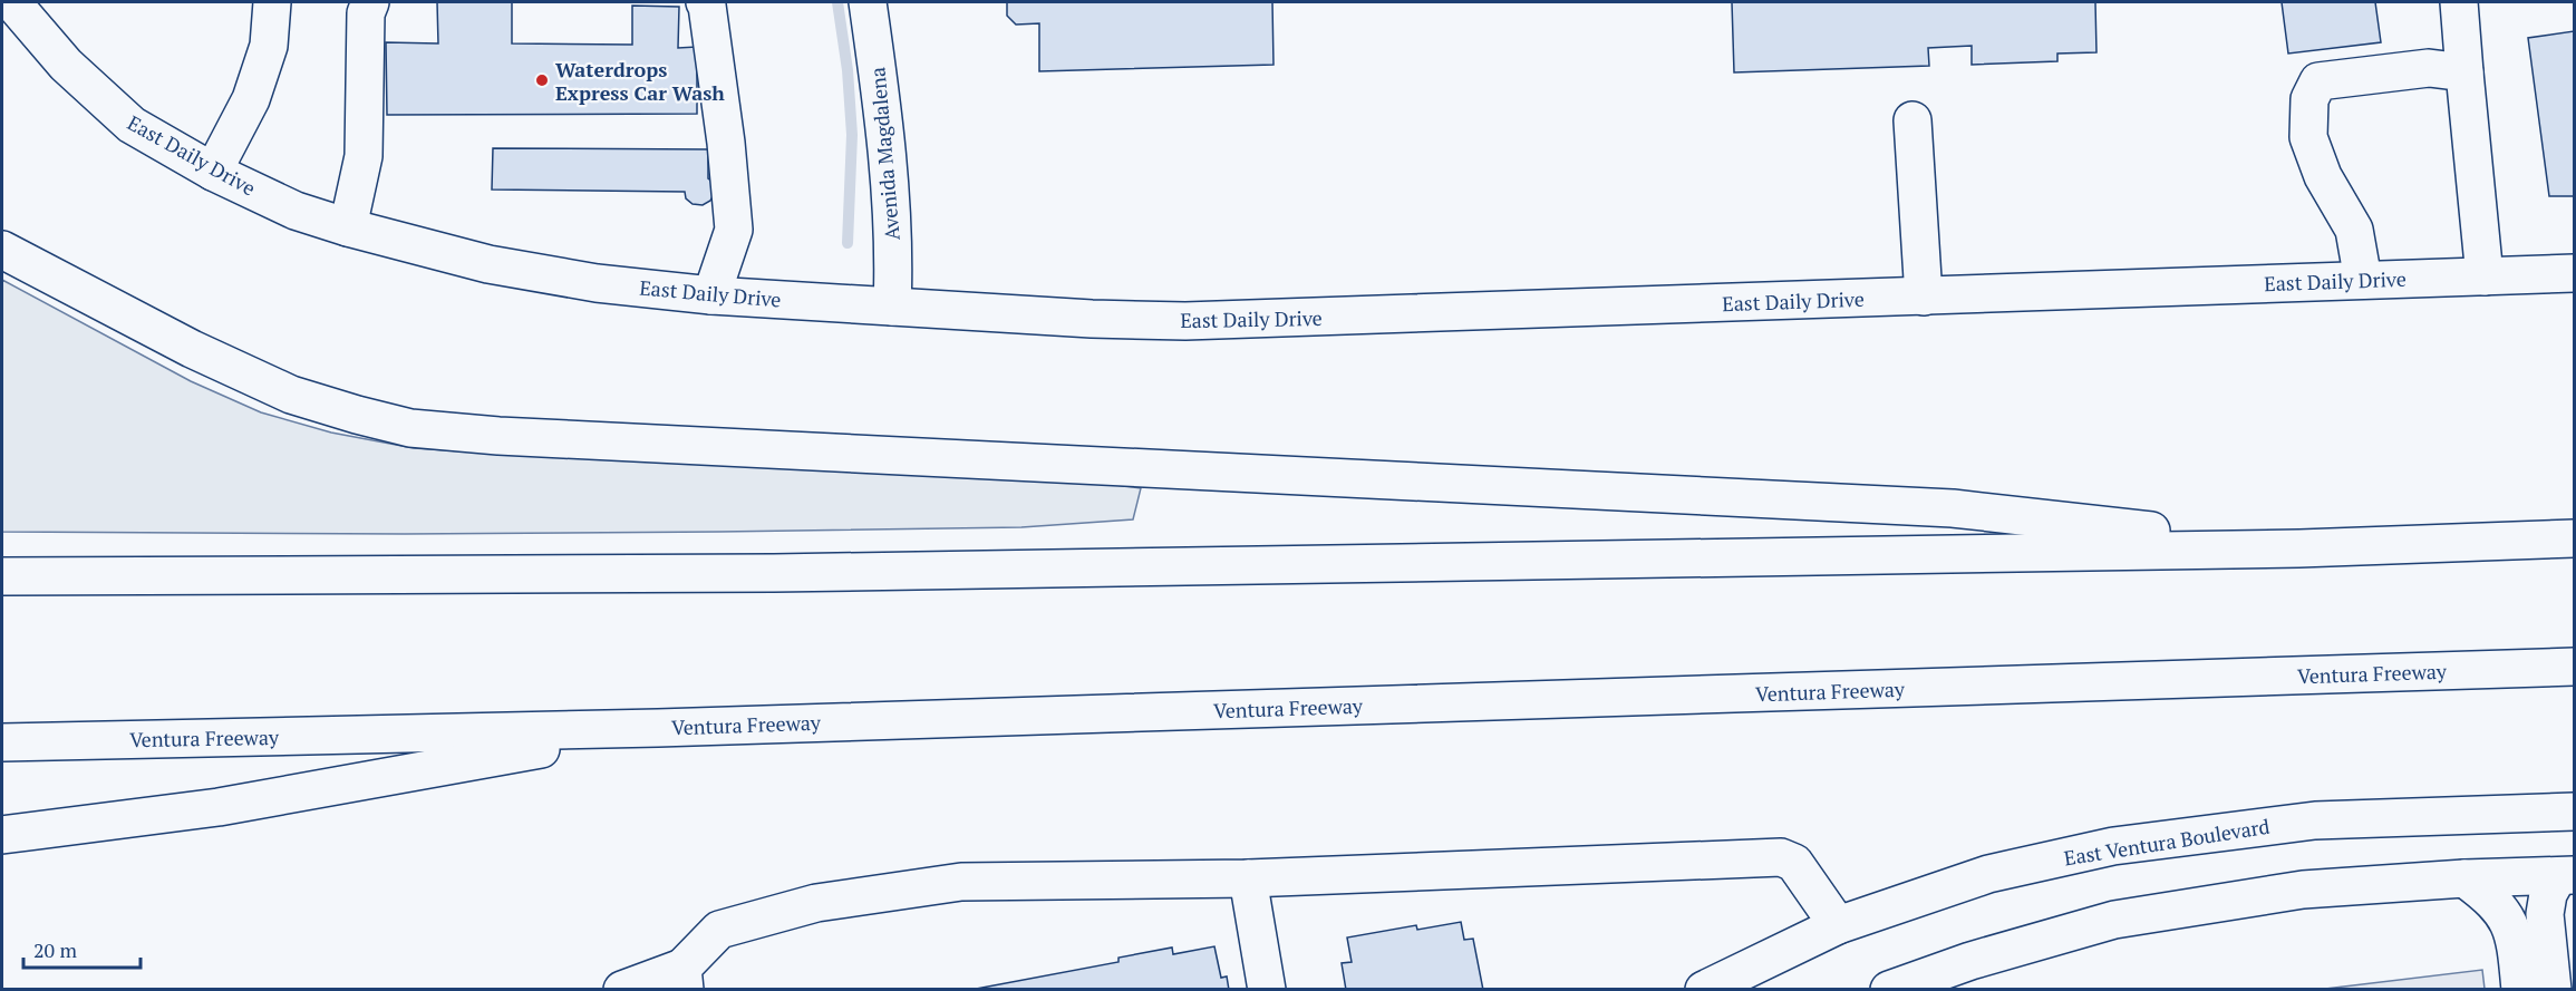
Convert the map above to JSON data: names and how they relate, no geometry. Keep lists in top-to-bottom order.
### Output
{
  "streets": {
    "main road": [
      "Avenida Magdalena",
      "East Daily Drive",
      "Ventura Freeway",
      "East Ventura Boulevard"
    ]
  },
  "crossings": [
    ["Avenida Magdalena", "East Daily Drive"]
  ],
  "places": ["Waterdrops Express Car Wash"],
  "scale_bar": "20 m"
}
